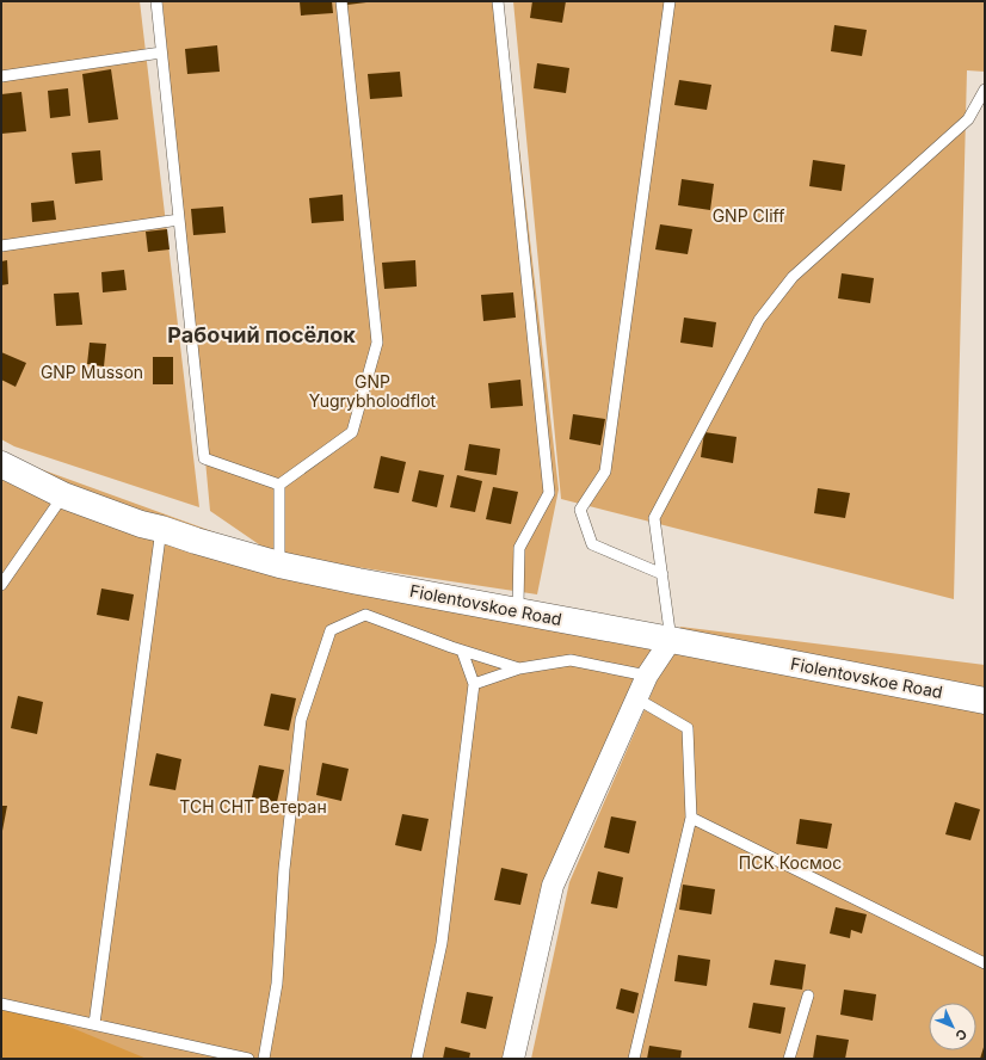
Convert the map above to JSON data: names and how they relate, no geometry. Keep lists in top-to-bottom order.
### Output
{
  "streets": {
    "main road": ["Fiolentovskoe Road"]
  },
  "districts": ["Рабочий посёлок"],
  "parks": [
    "GNP Cliff",
    "GNP Musson",
    "GNP Yugrybholodflot",
    "ТСН СНТ Ветеран",
    "ПСК Космос"
  ],
  "north": "bottom right"
}
